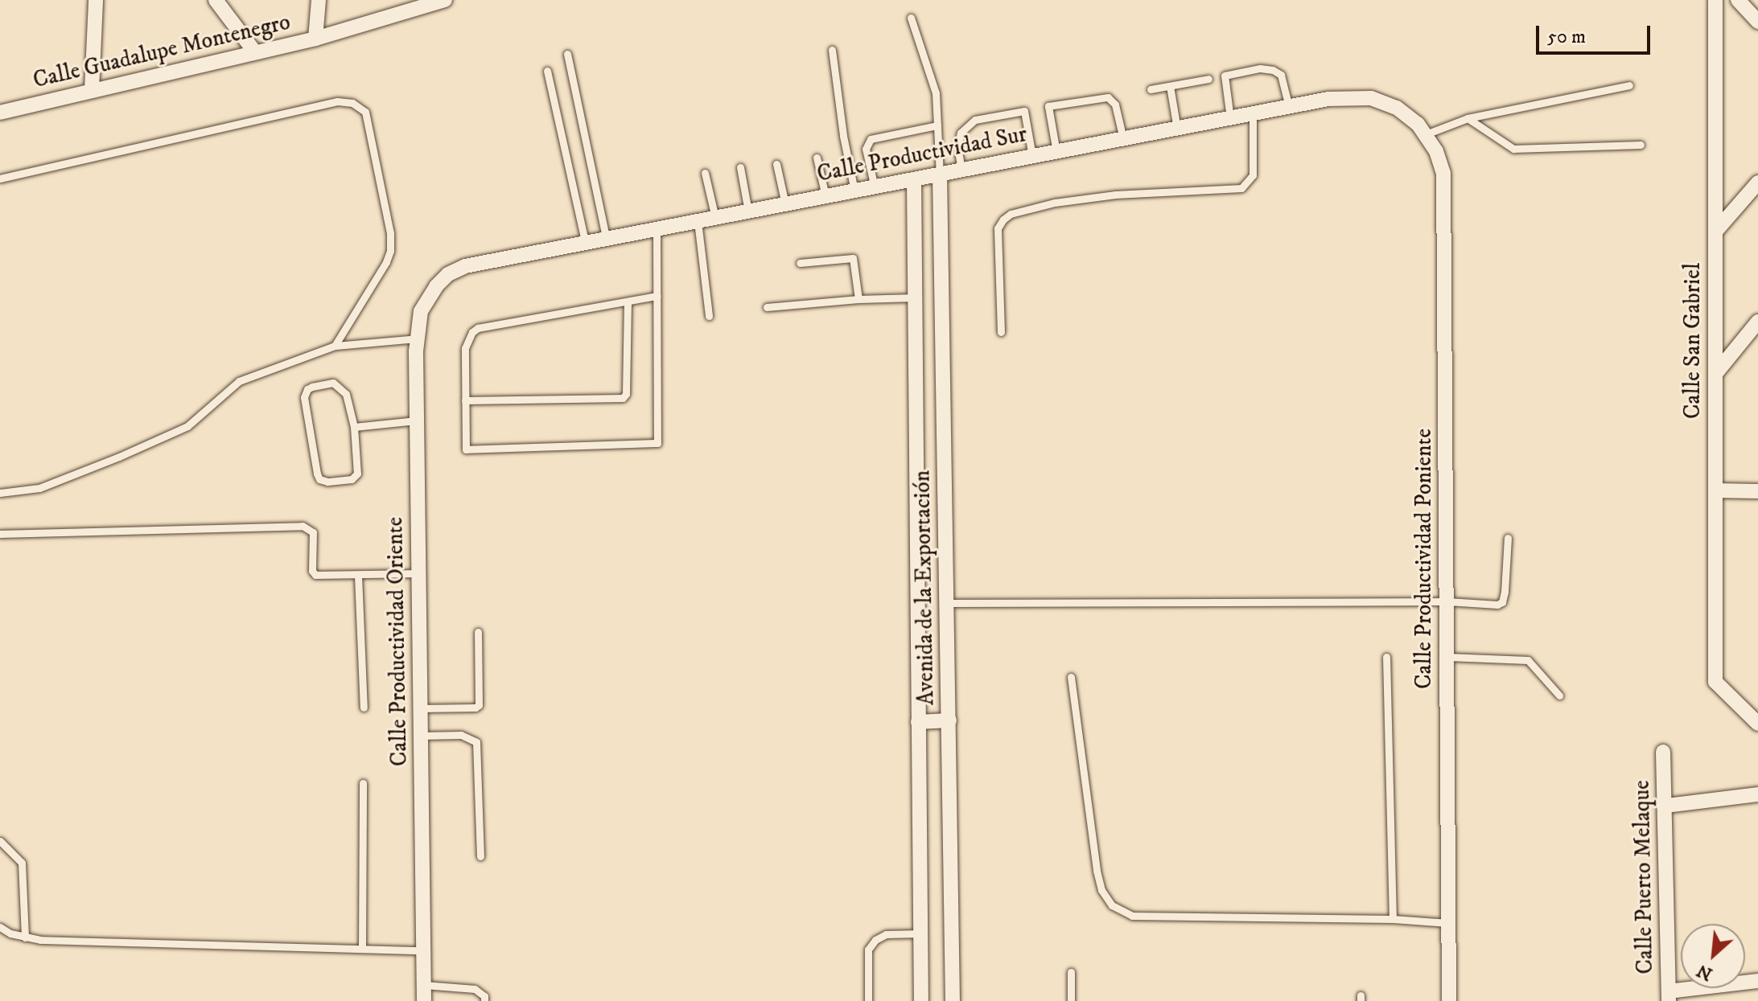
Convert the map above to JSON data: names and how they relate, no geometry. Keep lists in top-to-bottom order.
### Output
{
  "streets": {
    "street": [
      "Calle Guadalupe Montenegro",
      "Calle Productividad Sur",
      "Calle San Gabriel",
      "Calle Productividad Poniente",
      "Avenida de la Exportación",
      "Calle Productividad Oriente",
      "Calle Puerto Melaque"
    ]
  },
  "crossings": [
    ["Calle Productividad Sur", "Calle Productividad Poniente"],
    ["Calle Productividad Sur", "Avenida de la Exportación"],
    ["Calle Productividad Sur", "Calle Productividad Oriente"]
  ],
  "scale_bar": "50 m",
  "north": "bottom left"
}
